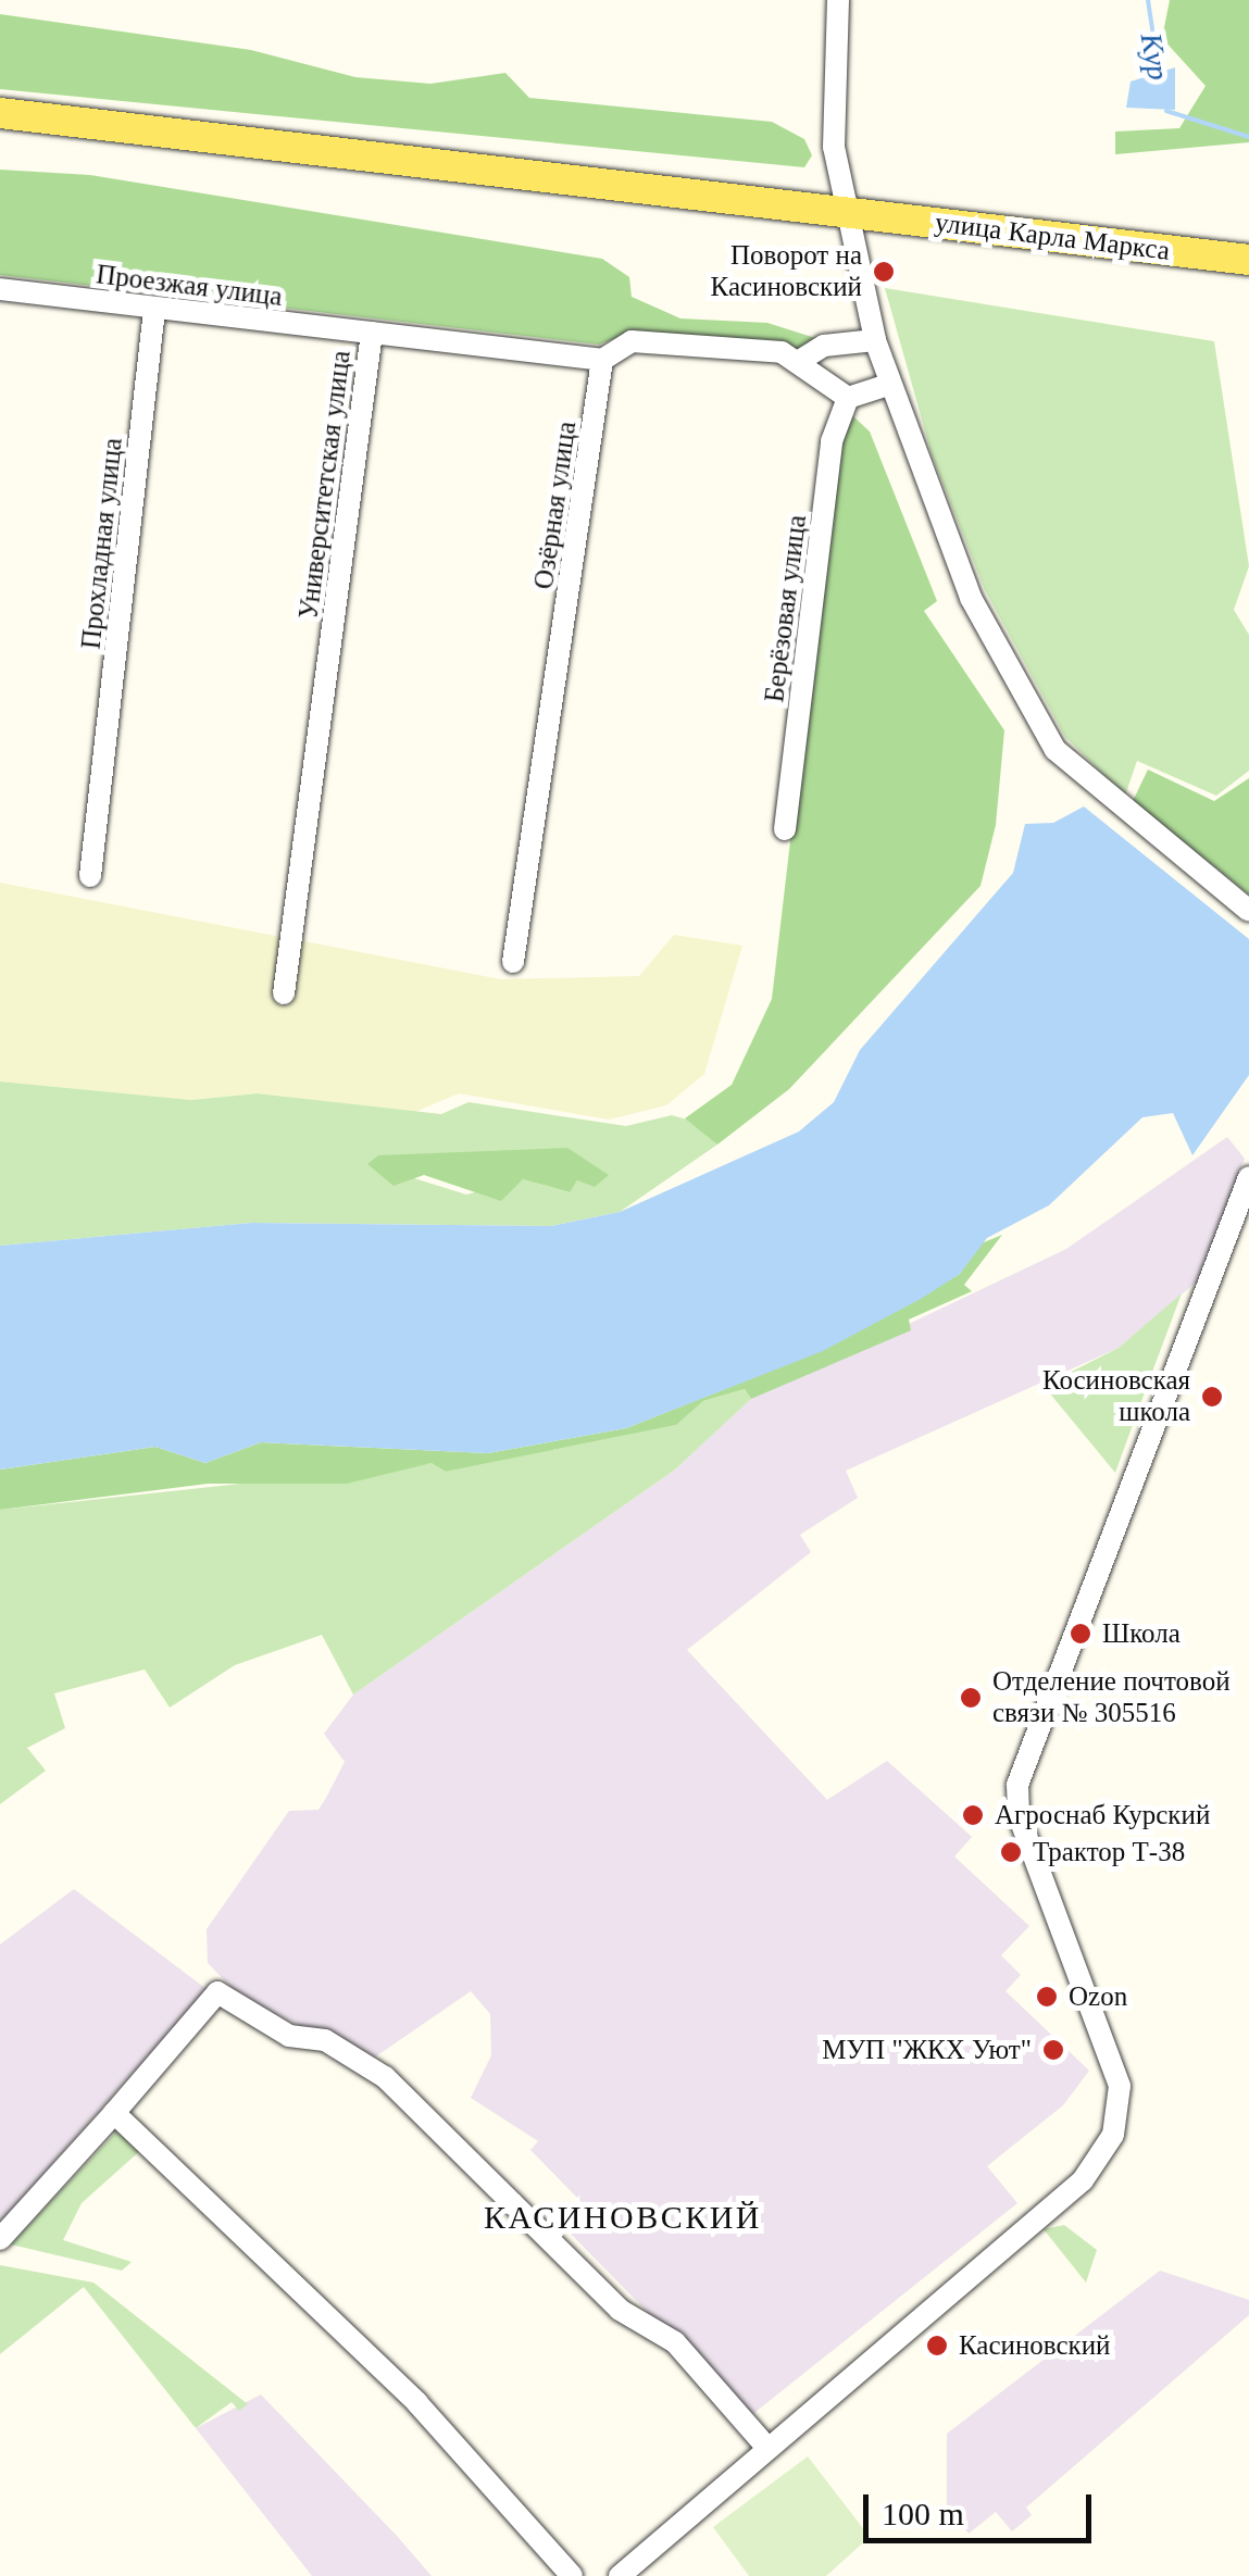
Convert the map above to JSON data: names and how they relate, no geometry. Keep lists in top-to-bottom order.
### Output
{
  "streets": {
    "main road": ["улица Карла Маркса"],
    "street": [
      "Проезжая улица",
      "Университетская улица",
      "Озёрная улица",
      "Прохладная улица",
      "Берёзовая улица"
    ]
  },
  "crossings": [
    ["Проезжая улица", "Университетская улица"],
    ["Проезжая улица", "Прохладная улица"],
    ["Университетская улица", "Озёрная улица"]
  ],
  "districts": ["КАСИНОВСКИЙ"],
  "water": ["Кур"],
  "places": [
    "Поворот на Касиновский",
    "Косиновская школа",
    "Школа",
    "Отделение почтовой связи № 305516",
    "Агроснаб Курский",
    "Трактор Т-38",
    "Ozon",
    "МУП \"ЖКХ Уют\"",
    "Касиновский"
  ],
  "scale_bar": "100 m"
}
